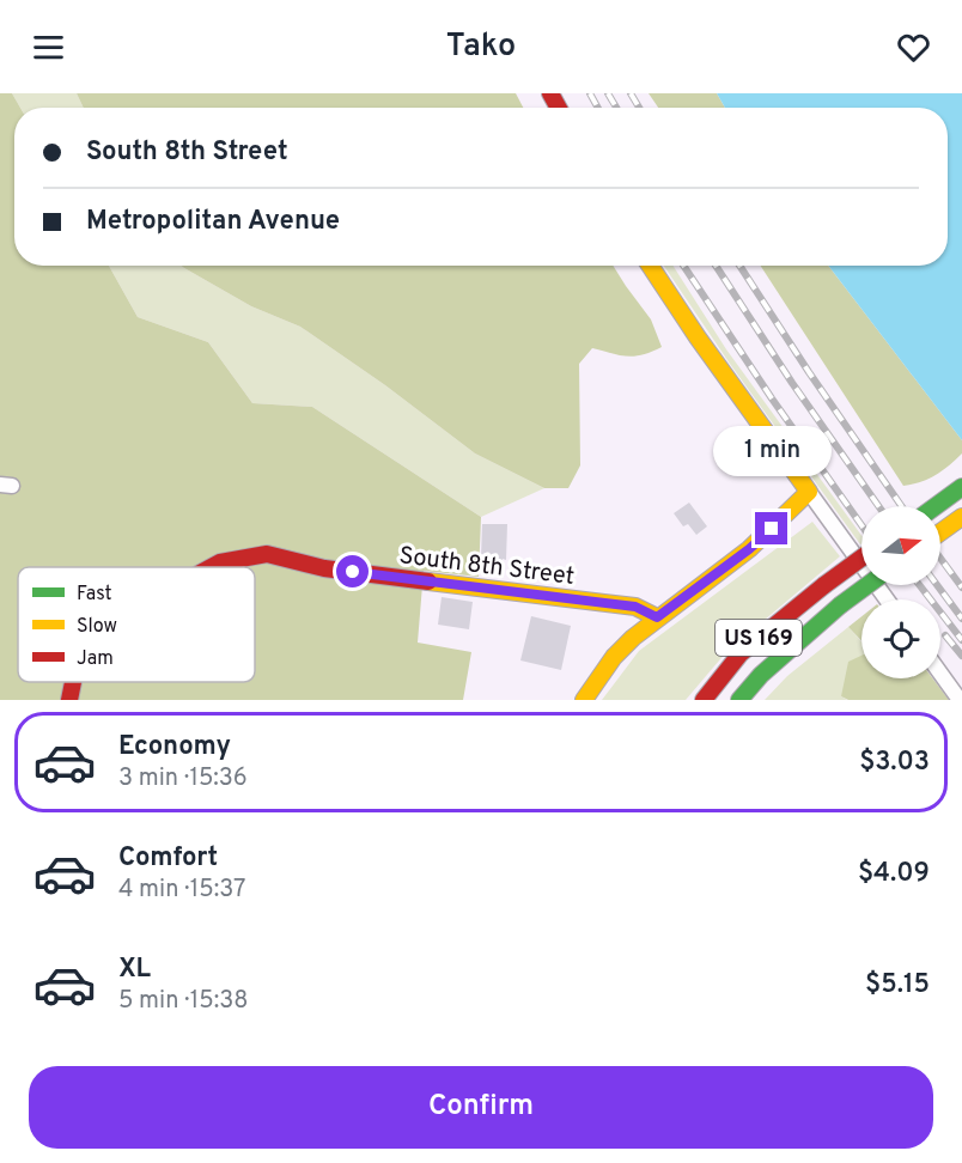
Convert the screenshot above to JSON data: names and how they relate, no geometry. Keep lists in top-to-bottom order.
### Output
{
  "streets": {
    "main road": ["South 8th Street", "US 169"]
  },
  "legend": ["Fast", "Slow", "Jam"],
  "north": "right",
  "page": {
    "header": "Tako",
    "banner": ["South 8th Street", "Metropolitan Avenue"],
    "bubble": "1 min",
    "list": [
      {
        "name": "Economy",
        "note": "3 min · 15:36",
        "value": "$3.03"
      },
      {
        "name": "Comfort",
        "note": "4 min · 15:37",
        "value": "$4.09"
      },
      {
        "name": "XL",
        "note": "5 min · 15:38",
        "value": "$5.15"
      }
    ],
    "buttons": "Confirm"
  }
}
